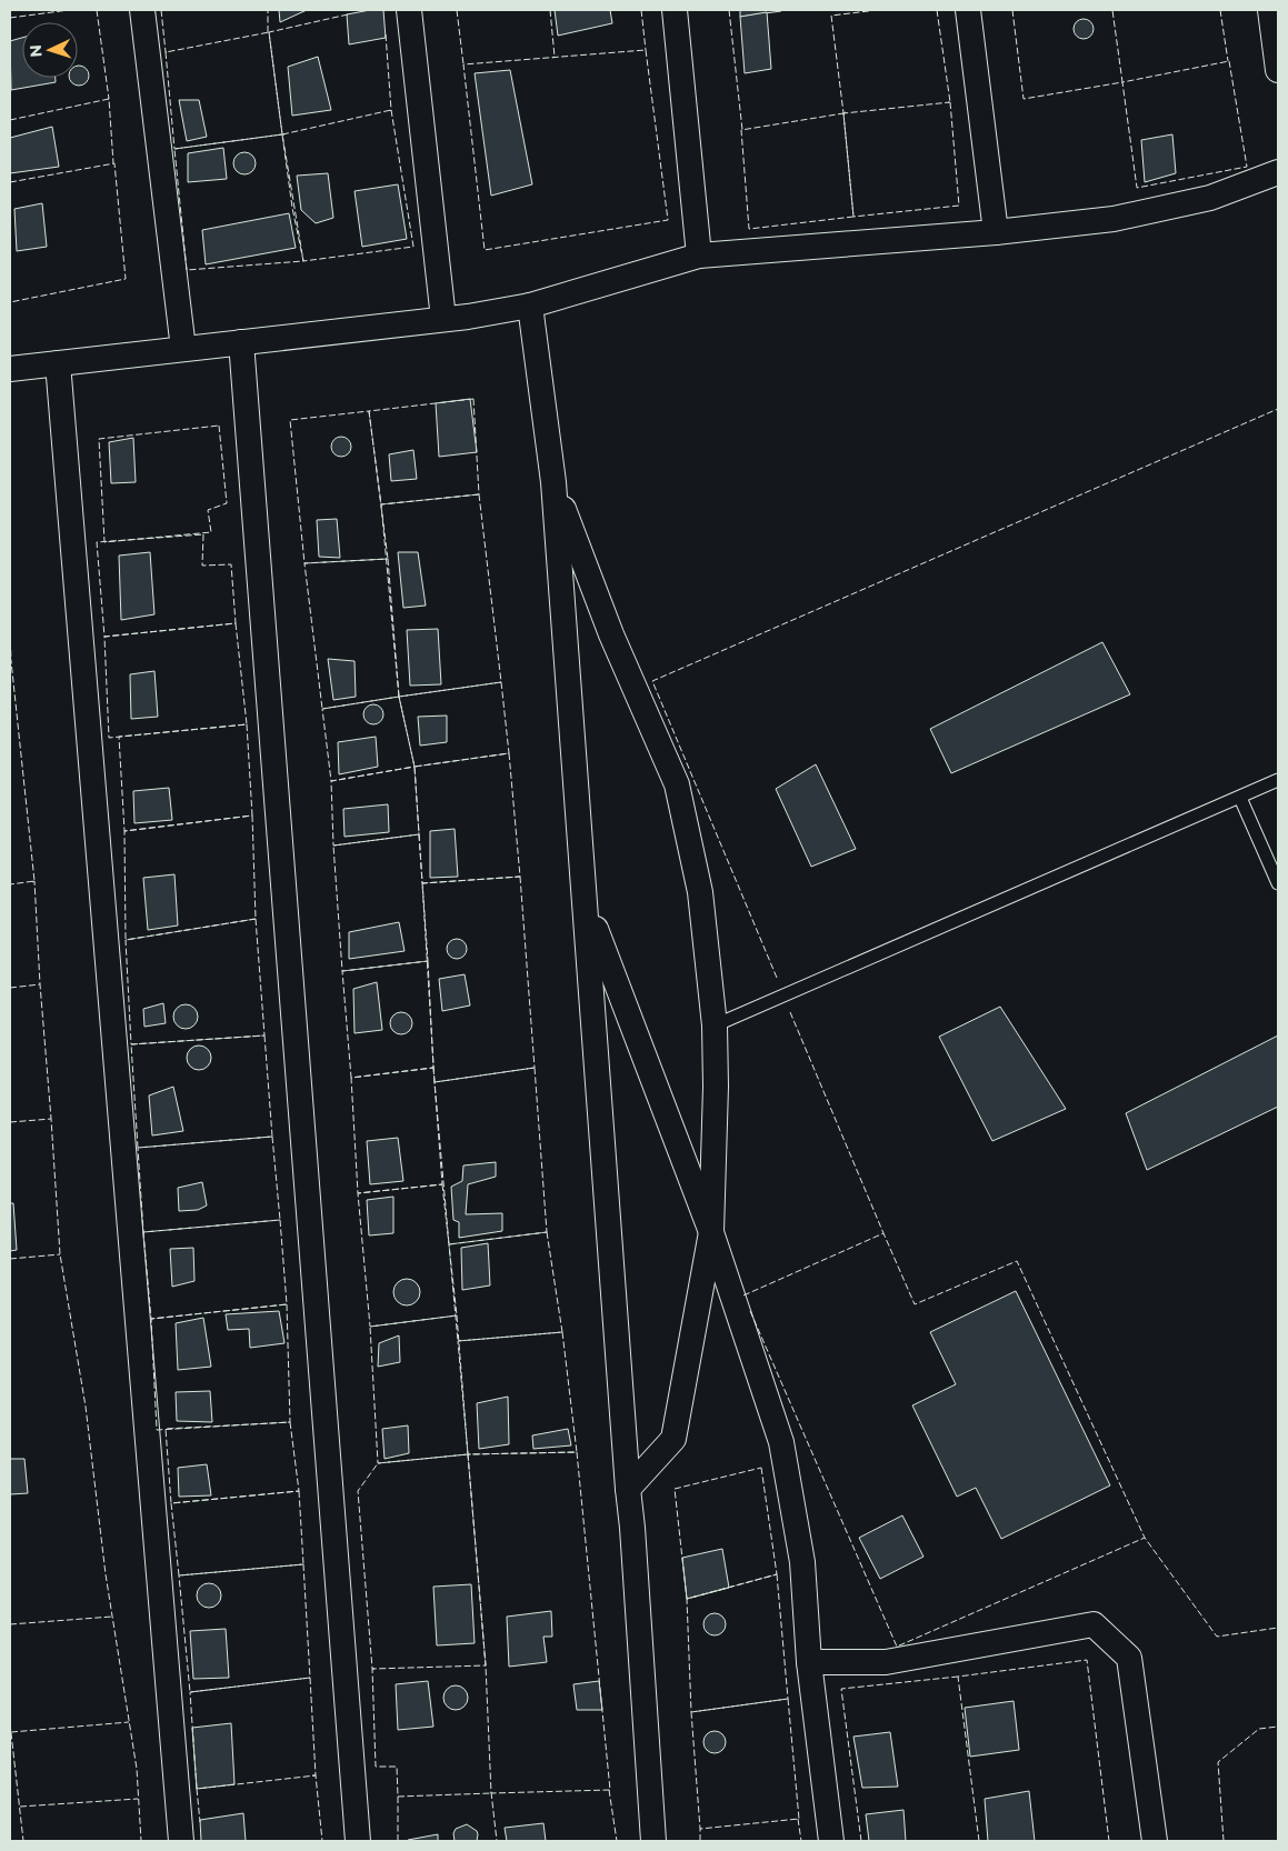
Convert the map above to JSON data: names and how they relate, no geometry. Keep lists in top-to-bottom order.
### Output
{
  "north": "left"
}
